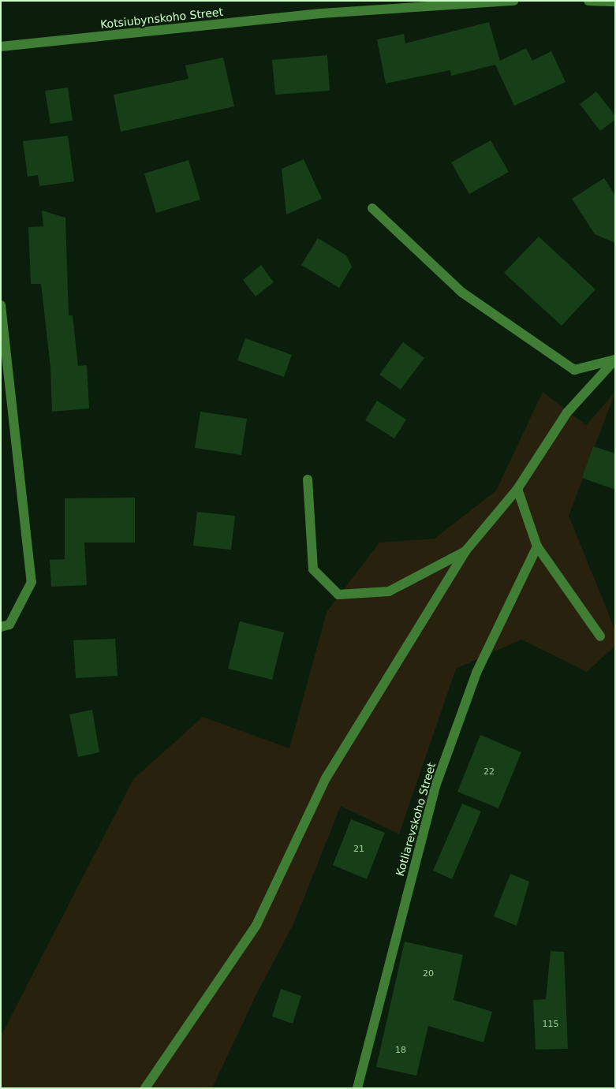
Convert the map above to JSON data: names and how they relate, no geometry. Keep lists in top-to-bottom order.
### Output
{
  "streets": {
    "street": ["Kotsiubynskoho Street", "Kotliarevskoho Street"]
  },
  "house_numbers": [
    "22",
    "21",
    "20",
    "115",
    "18"
  ]
}
